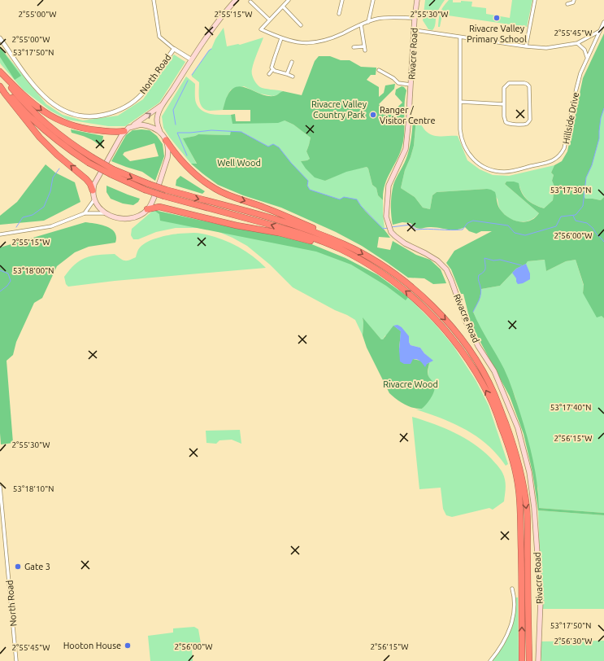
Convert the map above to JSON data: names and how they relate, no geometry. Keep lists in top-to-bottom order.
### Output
{
  "streets": {
    "main road": ["Rivacre Road"],
    "street": ["North Road", "Hillside Drive"]
  },
  "parks": ["Rivacre Valley Country Park", "Well Wood", "Rivacre Wood"],
  "places": [
    "Rivacre Valley Primary School",
    "Ranger / Visitor Centre",
    "Gate 3",
    "Hooton House"
  ],
  "coordinates": [
    "2°55'00\"W",
    "2°55'15\"W",
    "2°55'30\"W",
    "2°55'45\"W",
    "53°17'50\"N",
    "53°17'30\"N",
    "2°56'00\"W",
    "53°18'00\"N",
    "53°17'40\"N",
    "2°56'15\"W",
    "53°18'10\"N",
    "2°56'30\"W"
  ]
}
